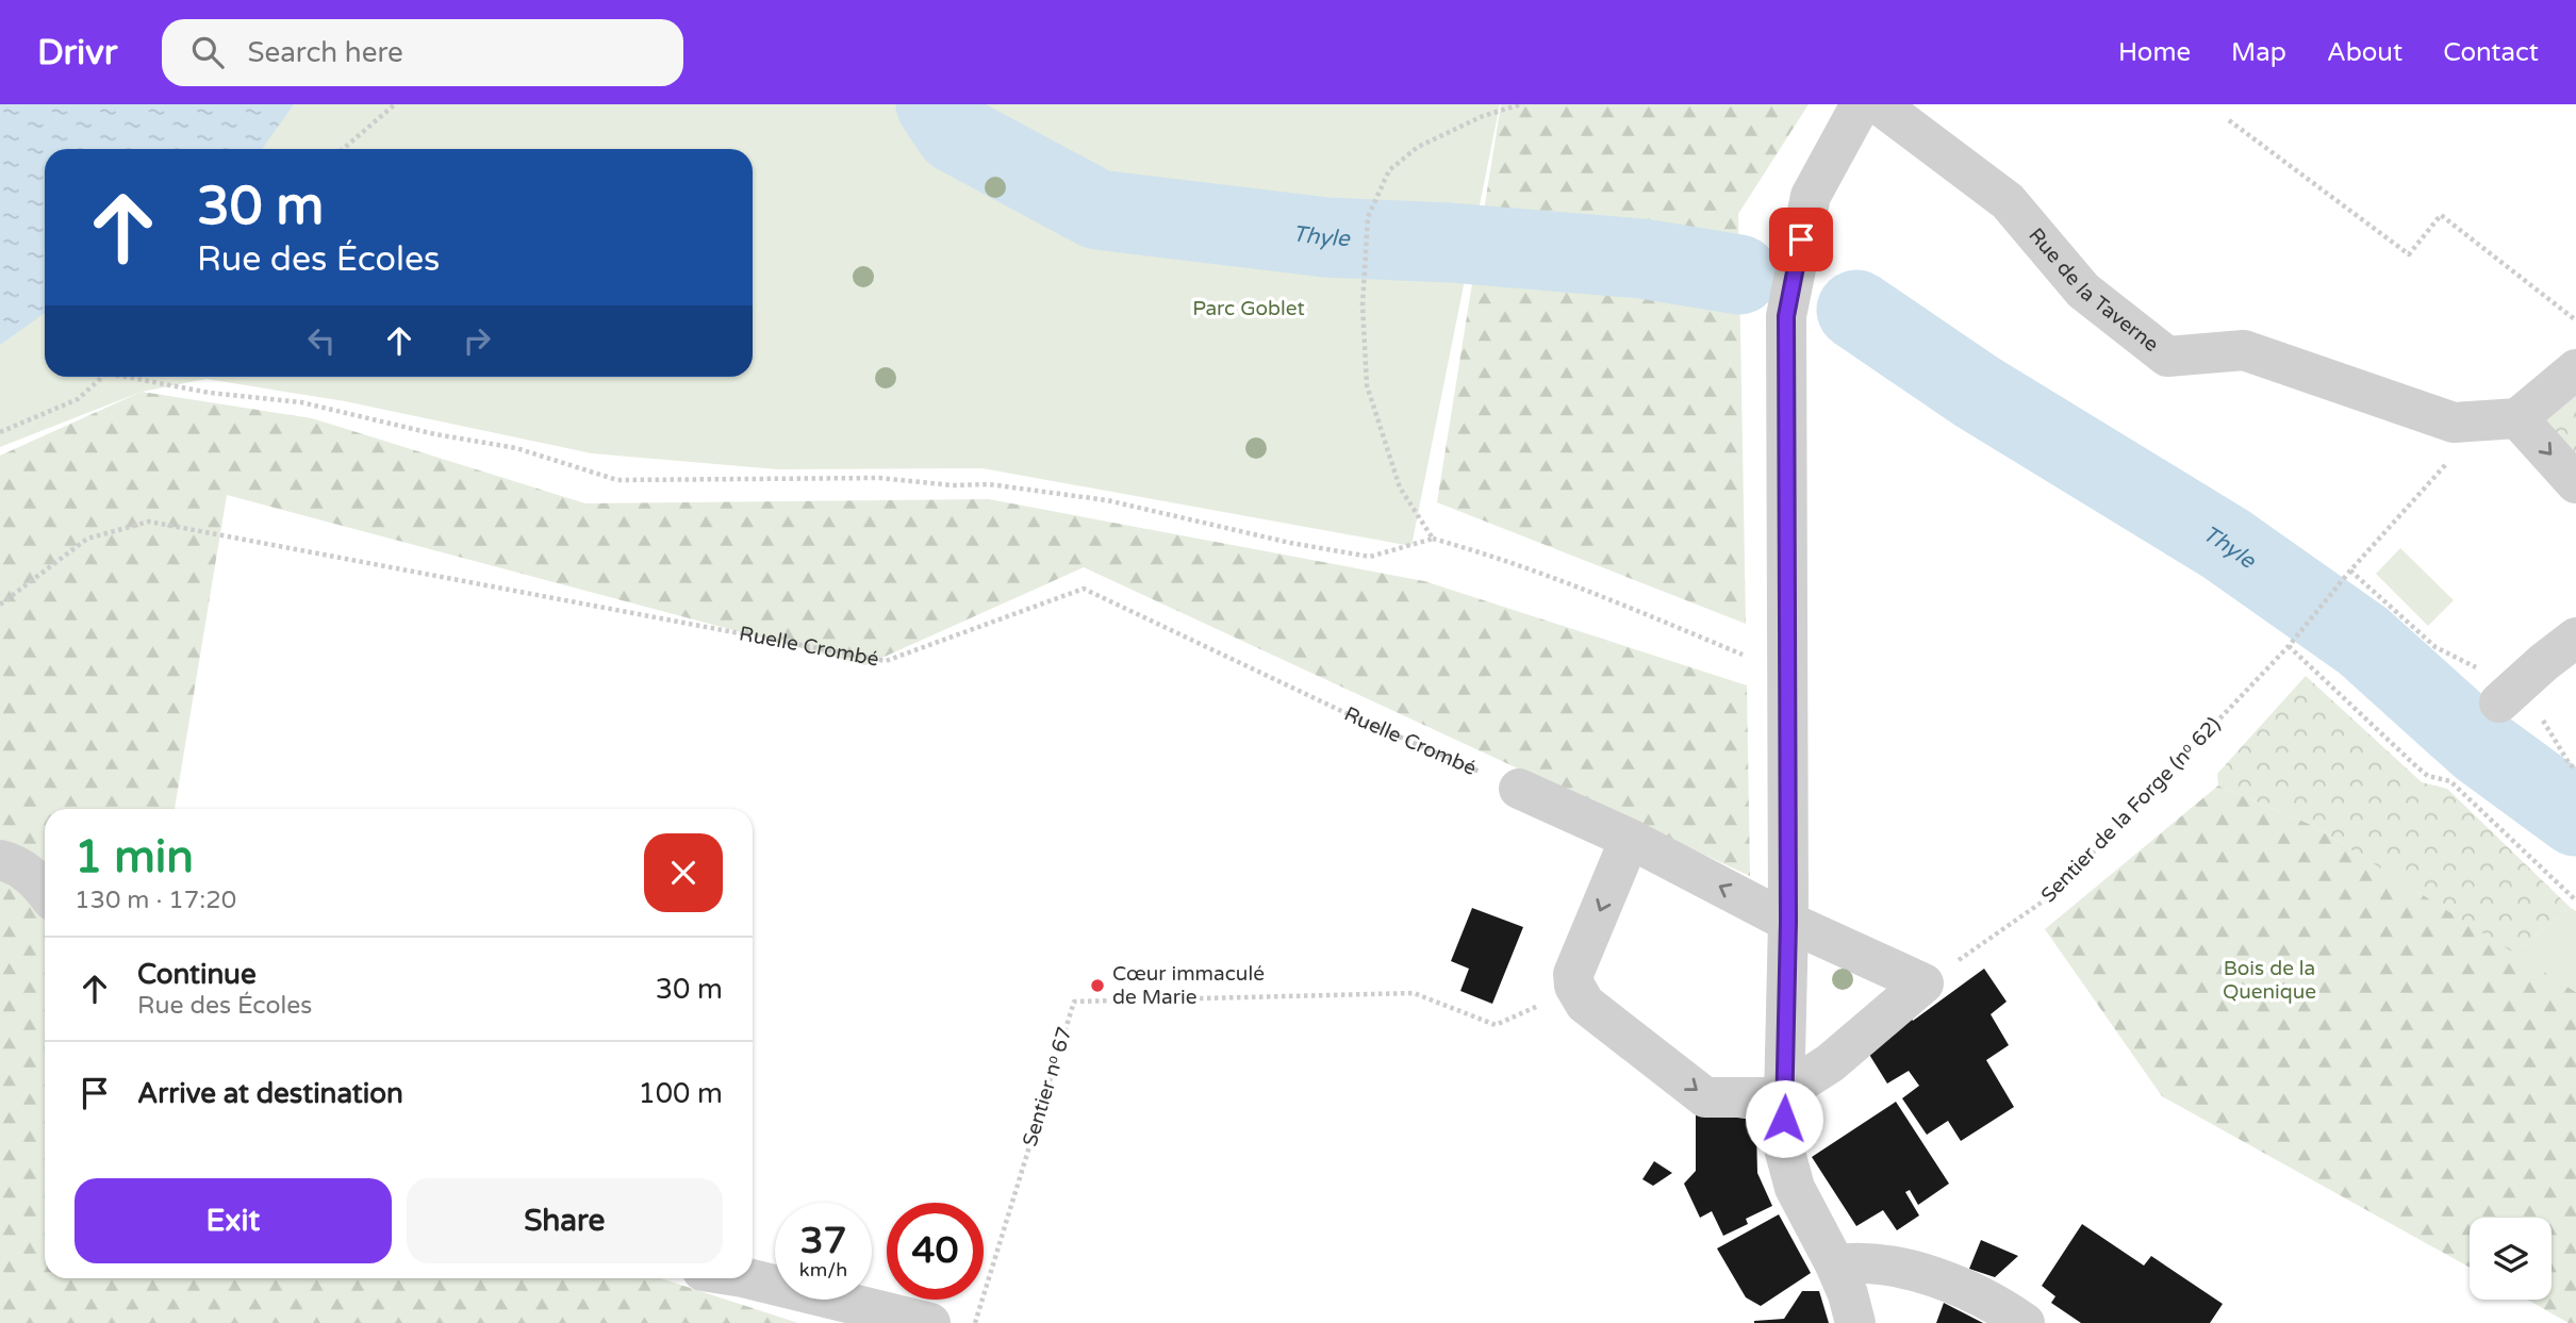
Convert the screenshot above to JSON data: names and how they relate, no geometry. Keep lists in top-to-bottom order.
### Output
{
  "streets": {
    "street": ["Rue de la Taverne"],
    "path": ["Ruelle Crombé", "Sentier de la Forge (nᵒ 62)", "Sentier nᵒ 67"]
  },
  "water": ["Thyle"],
  "parks": ["Parc Goblet", "Bois de la Quenique"],
  "places": ["Cœur immaculé de Marie"],
  "page": {
    "header": "Drivr",
    "search": "Search here",
    "nav": [
      "Home",
      "Map",
      "About",
      "Contact"
    ],
    "turn": ["30 m", "Rue des Écoles"],
    "heading": ["1 min", "130 m · 17:20"],
    "list": [
      {
        "name": "Continue",
        "note": "Rue des Écoles",
        "value": "30 m"
      },
      {
        "name": "Arrive at destination",
        "value": "100 m"
      }
    ],
    "buttons": ["Exit", "Share"],
    "speed": "37 km/h",
    "limit": "40"
  }
}
